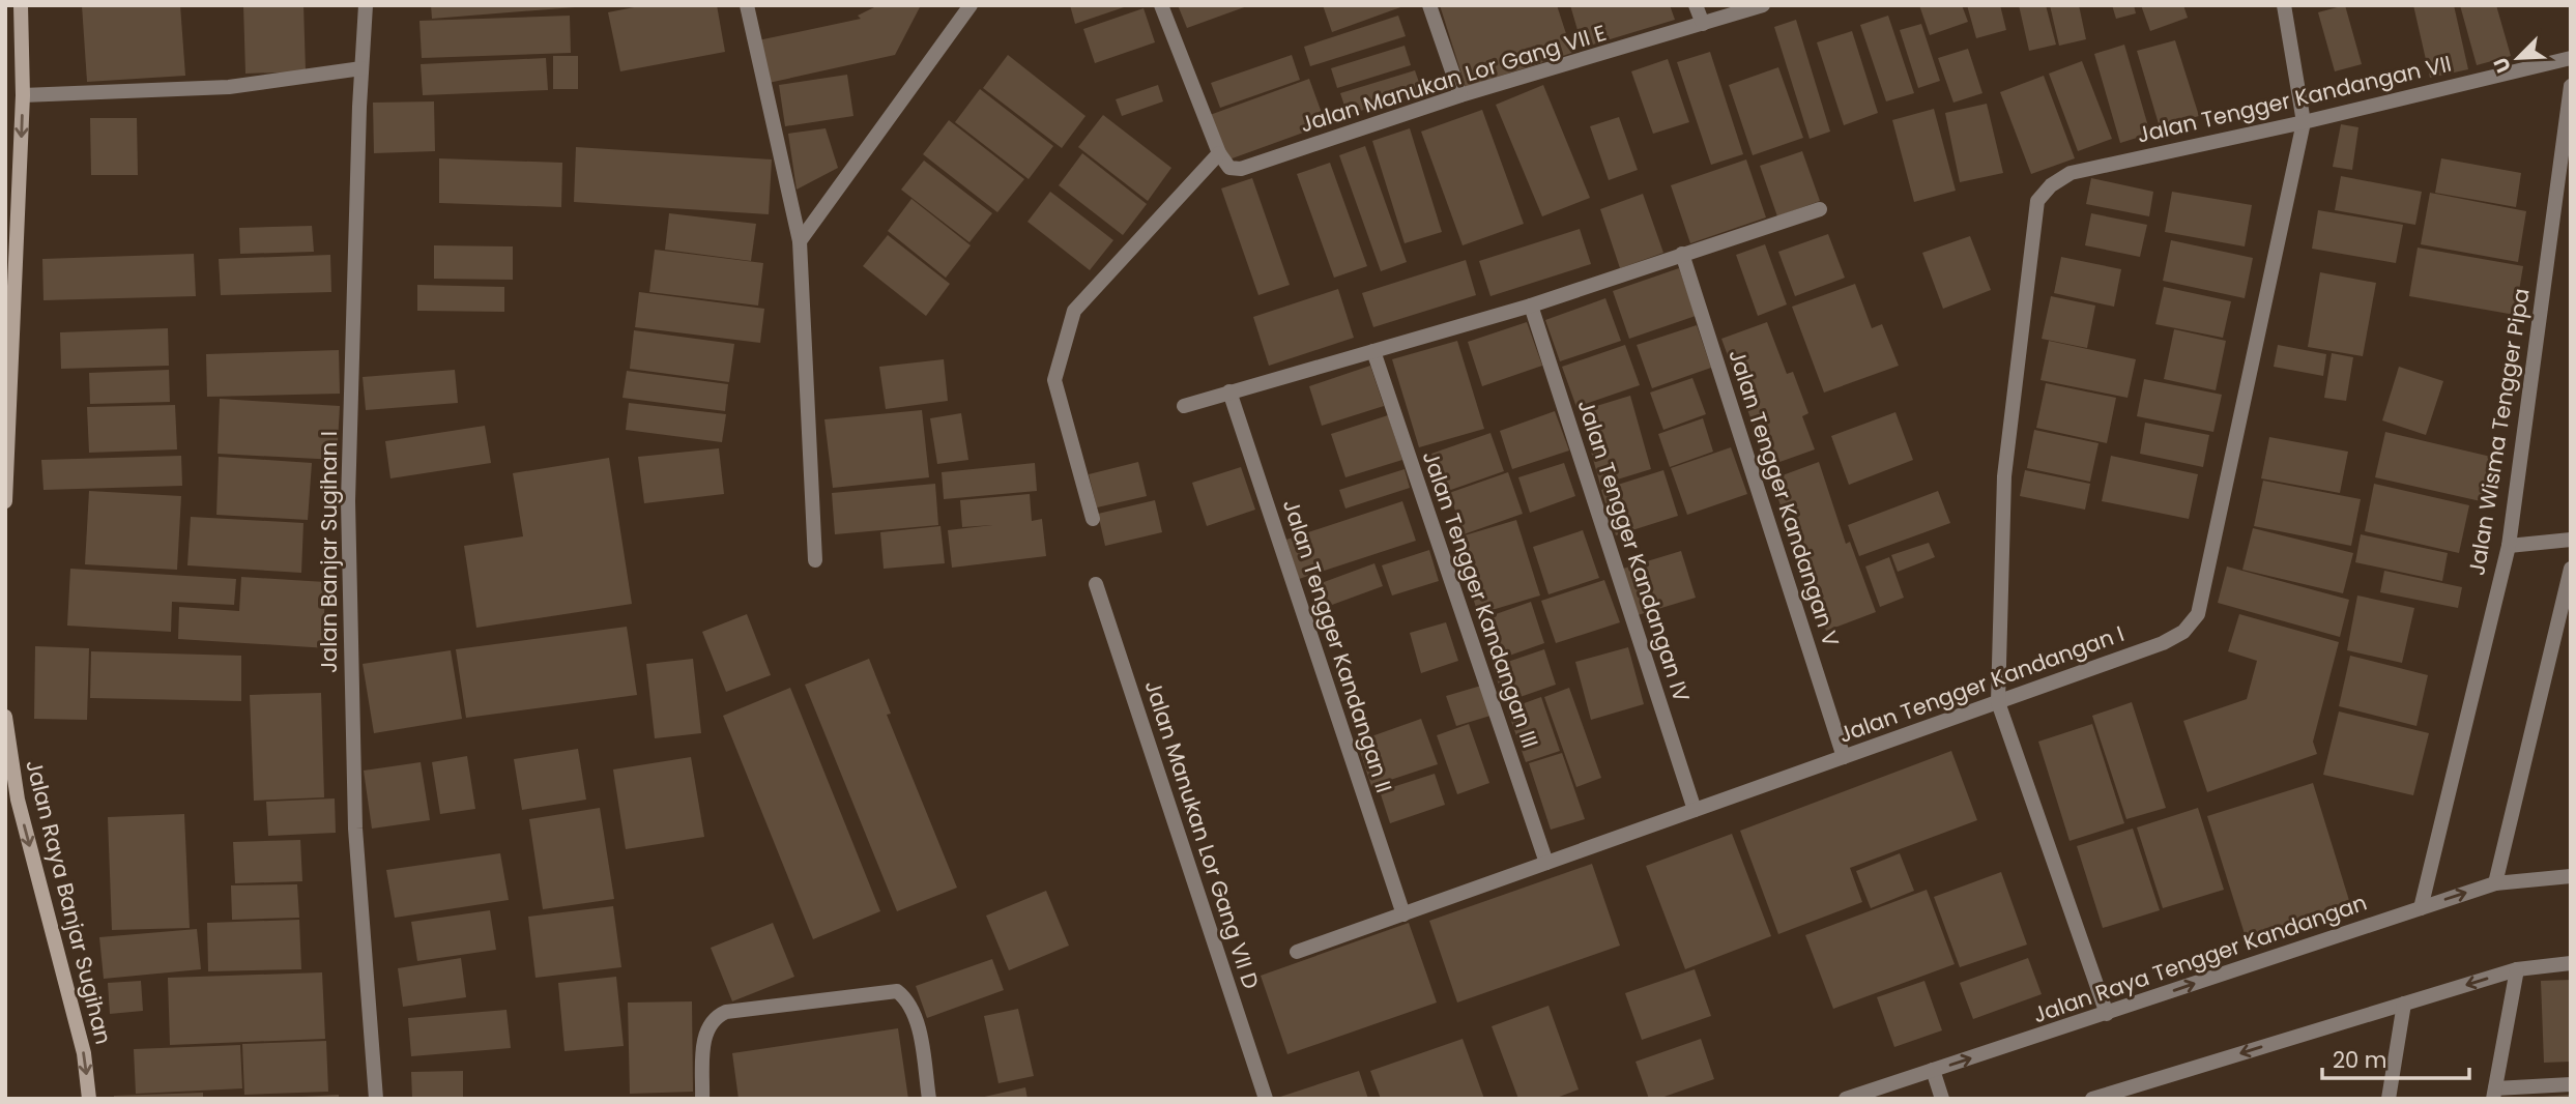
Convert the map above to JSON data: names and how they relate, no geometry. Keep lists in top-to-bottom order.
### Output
{
  "streets": {
    "main road": ["Jalan Raya Banjar Sugihan"],
    "street": [
      "Jalan Manukan Lor Gang VII E",
      "Jalan Tengger Kandangan VII",
      "Jalan Wisma Tengger Pipa",
      "Jalan Tengger Kandangan V",
      "Jalan Tengger Kandangan IV",
      "Jalan Banjar Sugihan I",
      "Jalan Tengger Kandangan III",
      "Jalan Tengger Kandangan II",
      "Jalan Tengger Kandangan I",
      "Jalan Manukan Lor Gang VII D",
      "Jalan Raya Tengger Kandangan"
    ]
  },
  "crossings": [
    ["Jalan Tengger Kandangan VII", "Jalan Tengger Kandangan I"],
    ["Jalan Wisma Tengger Pipa", "Jalan Raya Tengger Kandangan"],
    ["Jalan Tengger Kandangan V", "Jalan Tengger Kandangan I"],
    ["Jalan Tengger Kandangan IV", "Jalan Tengger Kandangan I"],
    ["Jalan Tengger Kandangan III", "Jalan Tengger Kandangan I"],
    ["Jalan Tengger Kandangan II", "Jalan Tengger Kandangan I"]
  ],
  "one_way": ["Jalan Raya Banjar Sugihan"],
  "scale_bar": "20 m",
  "north": "bottom left"
}
